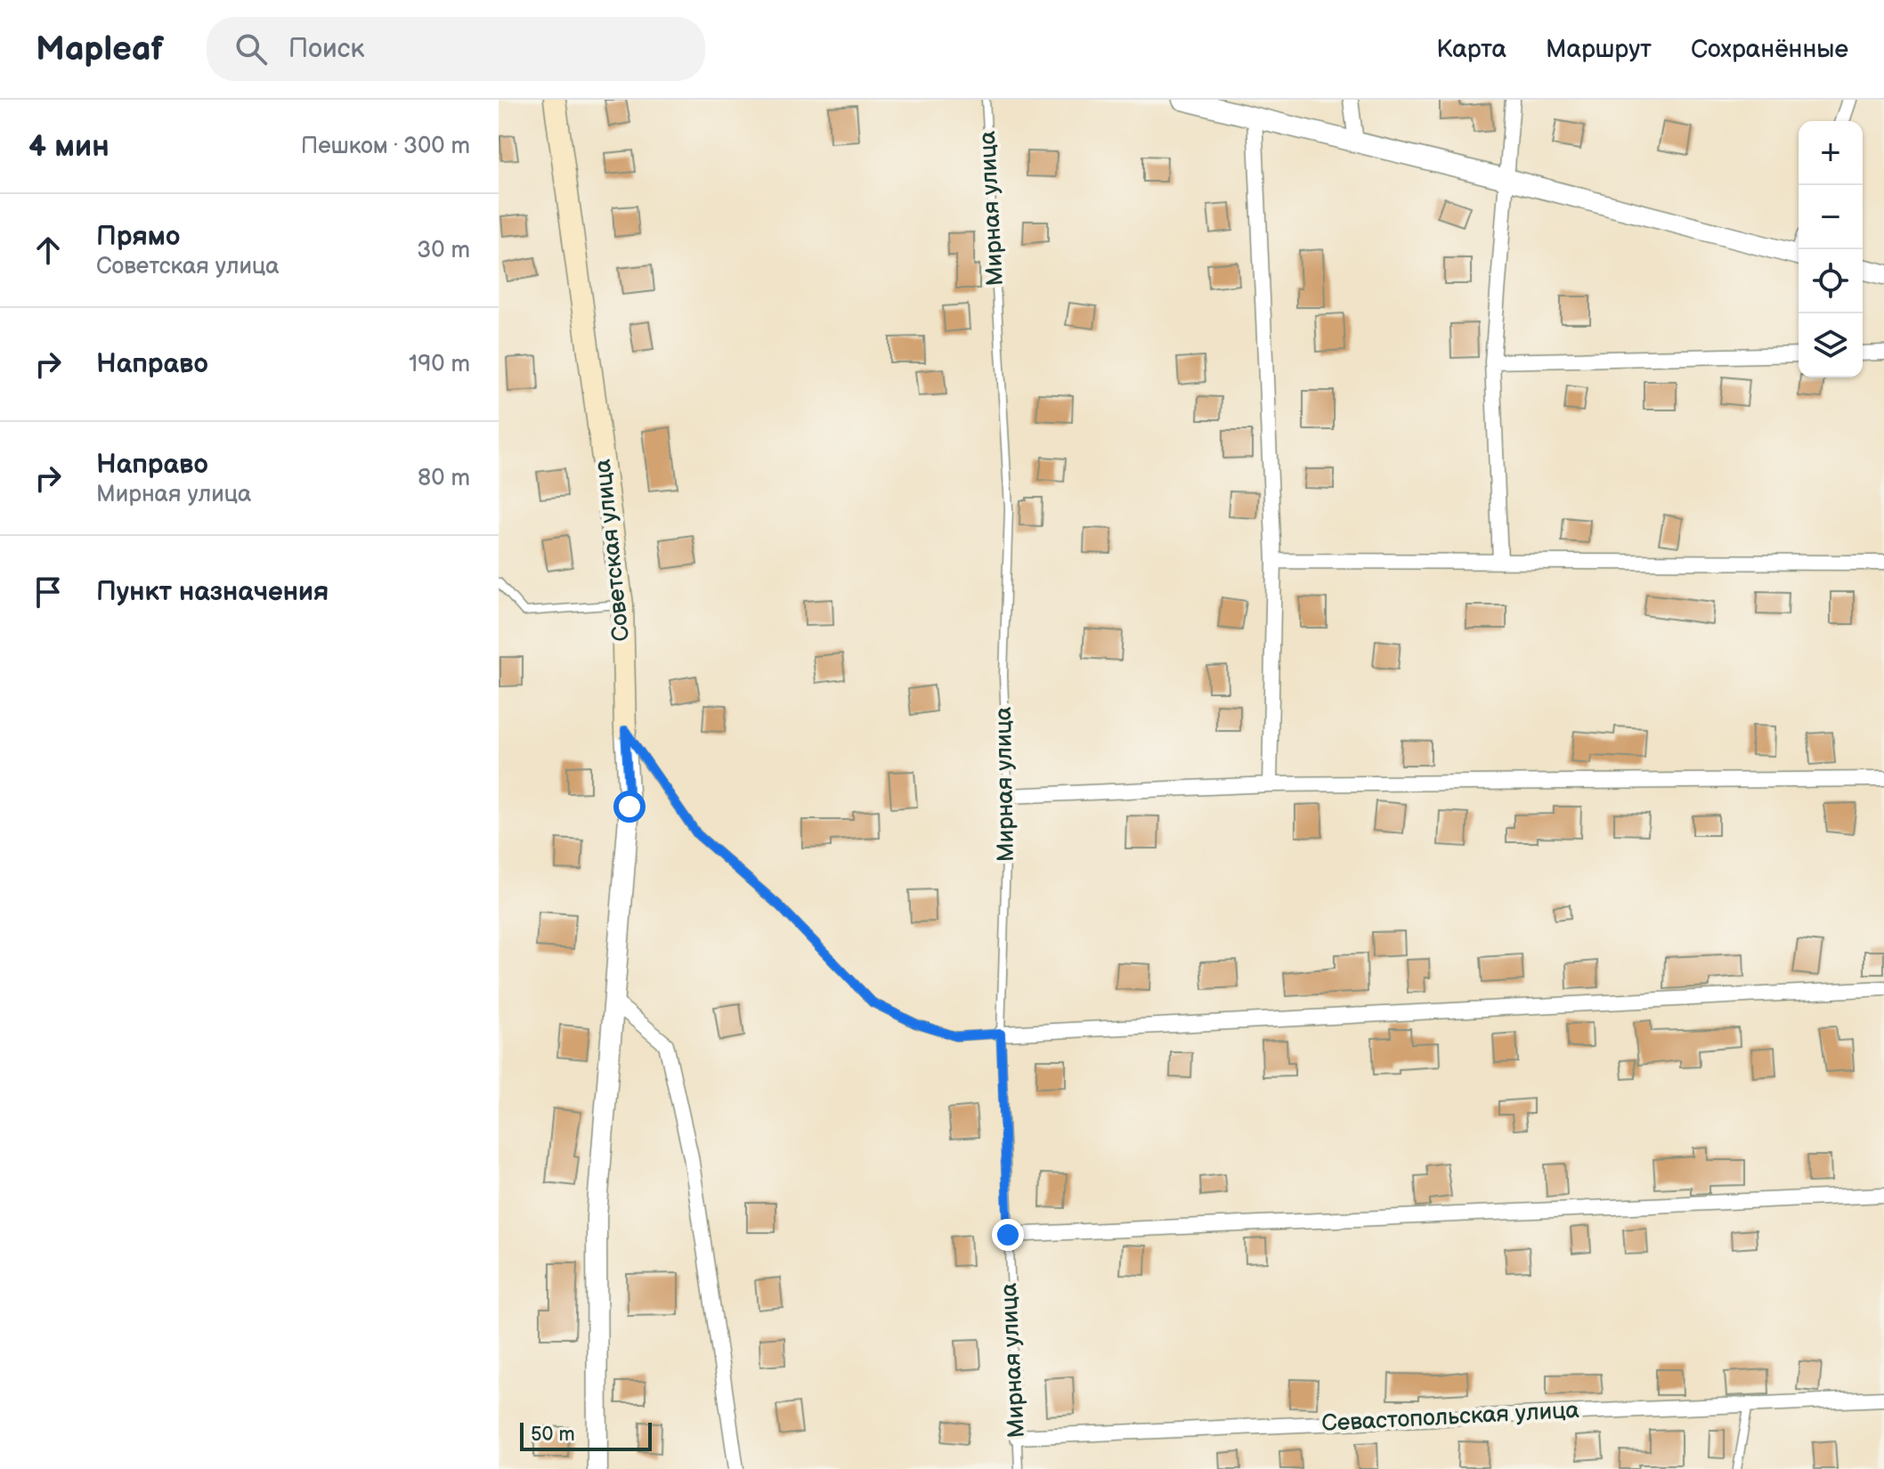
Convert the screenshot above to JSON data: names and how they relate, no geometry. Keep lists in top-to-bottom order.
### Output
{
  "streets": {
    "main road": ["Советская улица"],
    "street": ["Севастопольская улица"],
    "lane": ["Мирная улица"]
  },
  "crossings": [
    ["Мирная улица", "Севастопольская улица"]
  ],
  "scale_bar": "50 m",
  "page": {
    "header": "Mapleaf",
    "search": "Поиск",
    "nav": ["Карта", "Маршрут", "Сохранённые"],
    "heading": ["4 мин", "Пешком · 300 m"],
    "map_buttons": ["+", "−"],
    "list": [
      ["Прямо", "Советская улица", "30 m"],
      ["Направо", "190 m"],
      ["Направо", "Мирная улица", "80 m"],
      "Пункт назначения"
    ],
    "scale": "50 m"
  }
}
